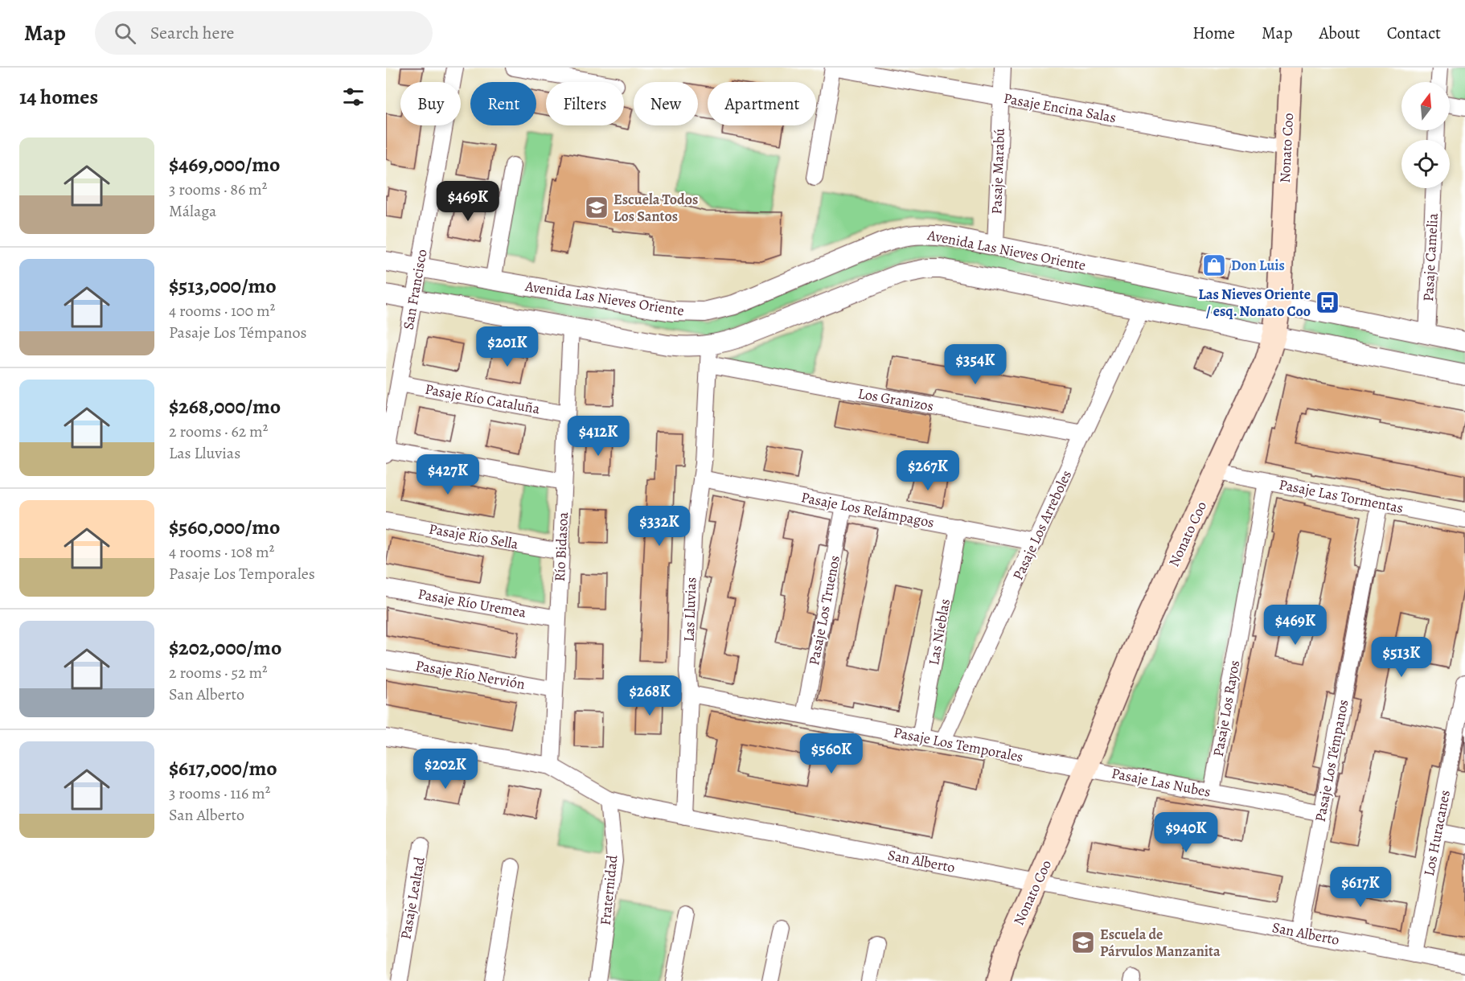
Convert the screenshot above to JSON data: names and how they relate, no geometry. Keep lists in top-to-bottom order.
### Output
{
  "streets": {
    "main road": ["Nonato Coo"],
    "street": [
      "Pasaje Encina Salas",
      "Pasaje Marabú",
      "Avenida Las Nieves Oriente",
      "Pasaje Camelia",
      "San Francisco",
      "Pasaje Río Cataluña",
      "Los Granizos",
      "Pasaje Las Tormentas",
      "Pasaje Los Relámpagos",
      "Pasaje Los Arreboles",
      "Pasaje Río Sella",
      "Río Bidasoa",
      "Pasaje Río Uremea",
      "Las Lluvias",
      "Pasaje Los Truenos",
      "Las Nieblas",
      "Pasaje Río Nervión",
      "Pasaje Los Rayos",
      "Pasaje Los Temporales",
      "Pasaje Los Témpanos",
      "Pasaje Las Nubes",
      "Los Huracanes",
      "San Alberto",
      "Fraternidad",
      "Pasaje Lealtad"
    ]
  },
  "crossings": [
    ["Pasaje Encina Salas", "Nonato Coo"],
    ["Pasaje Encina Salas", "Pasaje Marabú"],
    ["Nonato Coo", "Avenida Las Nieves Oriente"],
    ["Nonato Coo", "Pasaje Las Tormentas"],
    ["Nonato Coo", "Pasaje Los Temporales"],
    ["Nonato Coo", "Pasaje Las Nubes"],
    ["Nonato Coo", "San Alberto"],
    ["Pasaje Marabú", "Avenida Las Nieves Oriente"],
    ["Avenida Las Nieves Oriente", "Pasaje Camelia"],
    ["Avenida Las Nieves Oriente", "San Francisco"],
    ["Avenida Las Nieves Oriente", "Los Granizos"],
    ["Avenida Las Nieves Oriente", "Pasaje Los Arreboles"],
    ["Avenida Las Nieves Oriente", "Río Bidasoa"],
    ["Avenida Las Nieves Oriente", "Las Lluvias"],
    ["San Francisco", "Pasaje Río Cataluña"],
    ["Pasaje Río Cataluña", "Río Bidasoa"],
    ["Los Granizos", "Pasaje Los Arreboles"],
    ["Los Granizos", "Las Lluvias"],
    ["Pasaje Las Tormentas", "Pasaje Los Rayos"],
    ["Pasaje Las Tormentas", "Pasaje Los Témpanos"],
    ["Pasaje Los Relámpagos", "Pasaje Los Arreboles"],
    ["Pasaje Los Relámpagos", "Las Lluvias"],
    ["Pasaje Los Relámpagos", "Pasaje Los Truenos"],
    ["Pasaje Los Relámpagos", "Las Nieblas"],
    ["Pasaje Los Arreboles", "Pasaje Los Temporales"],
    ["Pasaje Río Sella", "Río Bidasoa"],
    ["Río Bidasoa", "Pasaje Río Uremea"],
    ["Río Bidasoa", "Pasaje Río Nervión"],
    ["Río Bidasoa", "San Alberto"],
    ["Las Lluvias", "Pasaje Los Temporales"],
    ["Las Lluvias", "San Alberto"],
    ["Pasaje Los Truenos", "Pasaje Los Temporales"],
    ["Las Nieblas", "Pasaje Los Temporales"],
    ["Pasaje Los Rayos", "Pasaje Las Nubes"],
    ["Pasaje Los Temporales", "Pasaje Las Nubes"],
    ["Pasaje Los Témpanos", "Pasaje Las Nubes"],
    ["Pasaje Los Témpanos", "San Alberto"],
    ["Los Huracanes", "San Alberto"],
    ["San Alberto", "Fraternidad"]
  ],
  "places": {
    "school or university": ["Escuela Todos Los Santos", "Escuela de Párvulos Manzanita"],
    "shop": ["Don Luis"],
    "bus stop": ["Las Nieves Oriente / esq. Nonato Coo"]
  },
  "north": "top",
  "page": {
    "header": "Map",
    "search": "Search here",
    "nav": [
      "Home",
      "Map",
      "About",
      "Contact"
    ],
    "heading": "14 homes",
    "chip": [
      "Buy",
      "Rent",
      "Filters",
      "New",
      "Apartment"
    ],
    "list": [
      {
        "name": "$469,000/mo",
        "note": "3 rooms · 86 m² · Málaga"
      },
      {
        "name": "$513,000/mo",
        "note": "4 rooms · 100 m² · Pasaje Los Témpanos"
      },
      {
        "name": "$268,000/mo",
        "note": "2 rooms · 62 m² · Las Lluvias"
      },
      {
        "name": "$560,000/mo",
        "note": "4 rooms · 108 m² · Pasaje Los Temporales"
      },
      {
        "name": "$202,000/mo",
        "note": "2 rooms · 52 m² · San Alberto"
      },
      {
        "name": "$617,000/mo",
        "note": "3 rooms · 116 m² · San Alberto"
      }
    ],
    "price": [
      "$469K",
      "$201K",
      "$354K",
      "$412K",
      "$267K",
      "$427K",
      "$332K",
      "$469K",
      "$513K",
      "$268K",
      "$560K",
      "$202K",
      "$940K",
      "$617K"
    ]
  }
}
